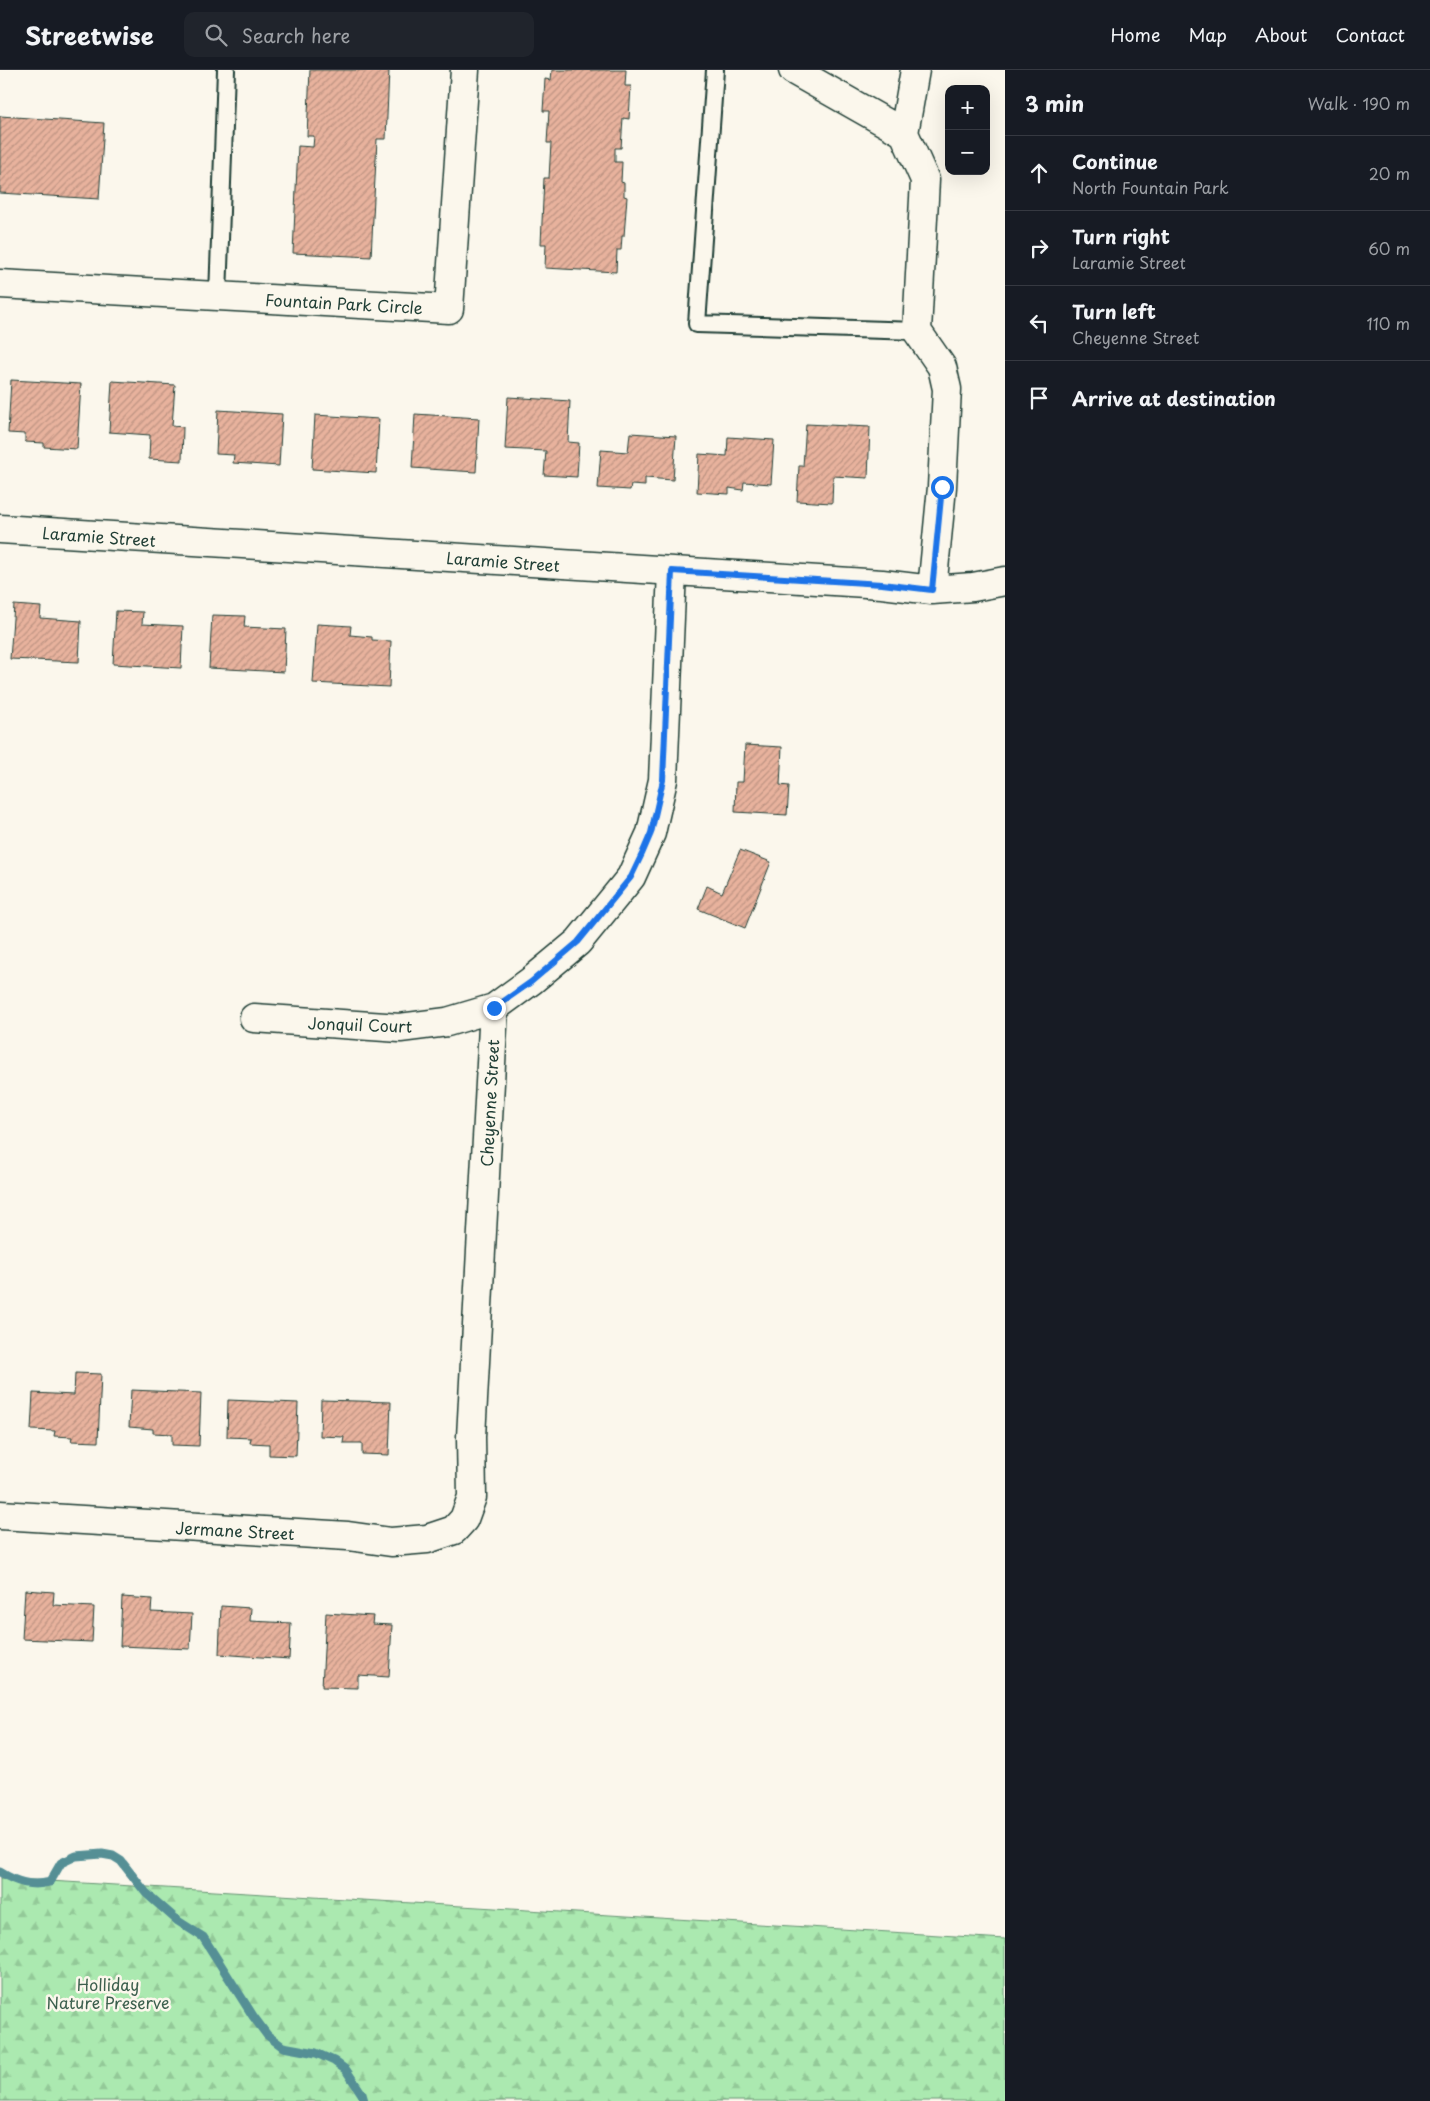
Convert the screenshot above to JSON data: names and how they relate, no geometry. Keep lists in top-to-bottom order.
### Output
{
  "streets": {
    "street": [
      "Fountain Park Circle",
      "Laramie Street",
      "Jonquil Court",
      "Cheyenne Street",
      "Jermane Street"
    ]
  },
  "crossings": [
    ["Jonquil Court", "Cheyenne Street"],
    ["Cheyenne Street", "Jermane Street"]
  ],
  "parks": ["Holliday Nature Preserve"],
  "page": {
    "header": "Streetwise",
    "search": "Search here",
    "nav": [
      "Home",
      "Map",
      "About",
      "Contact"
    ],
    "heading": ["3 min", "Walk · 190 m"],
    "map_buttons": ["+", "−"],
    "list": [
      ["Continue", "North Fountain Park", "20 m"],
      ["Turn right", "Laramie Street", "60 m"],
      ["Turn left", "Cheyenne Street", "110 m"],
      "Arrive at destination"
    ]
  }
}
